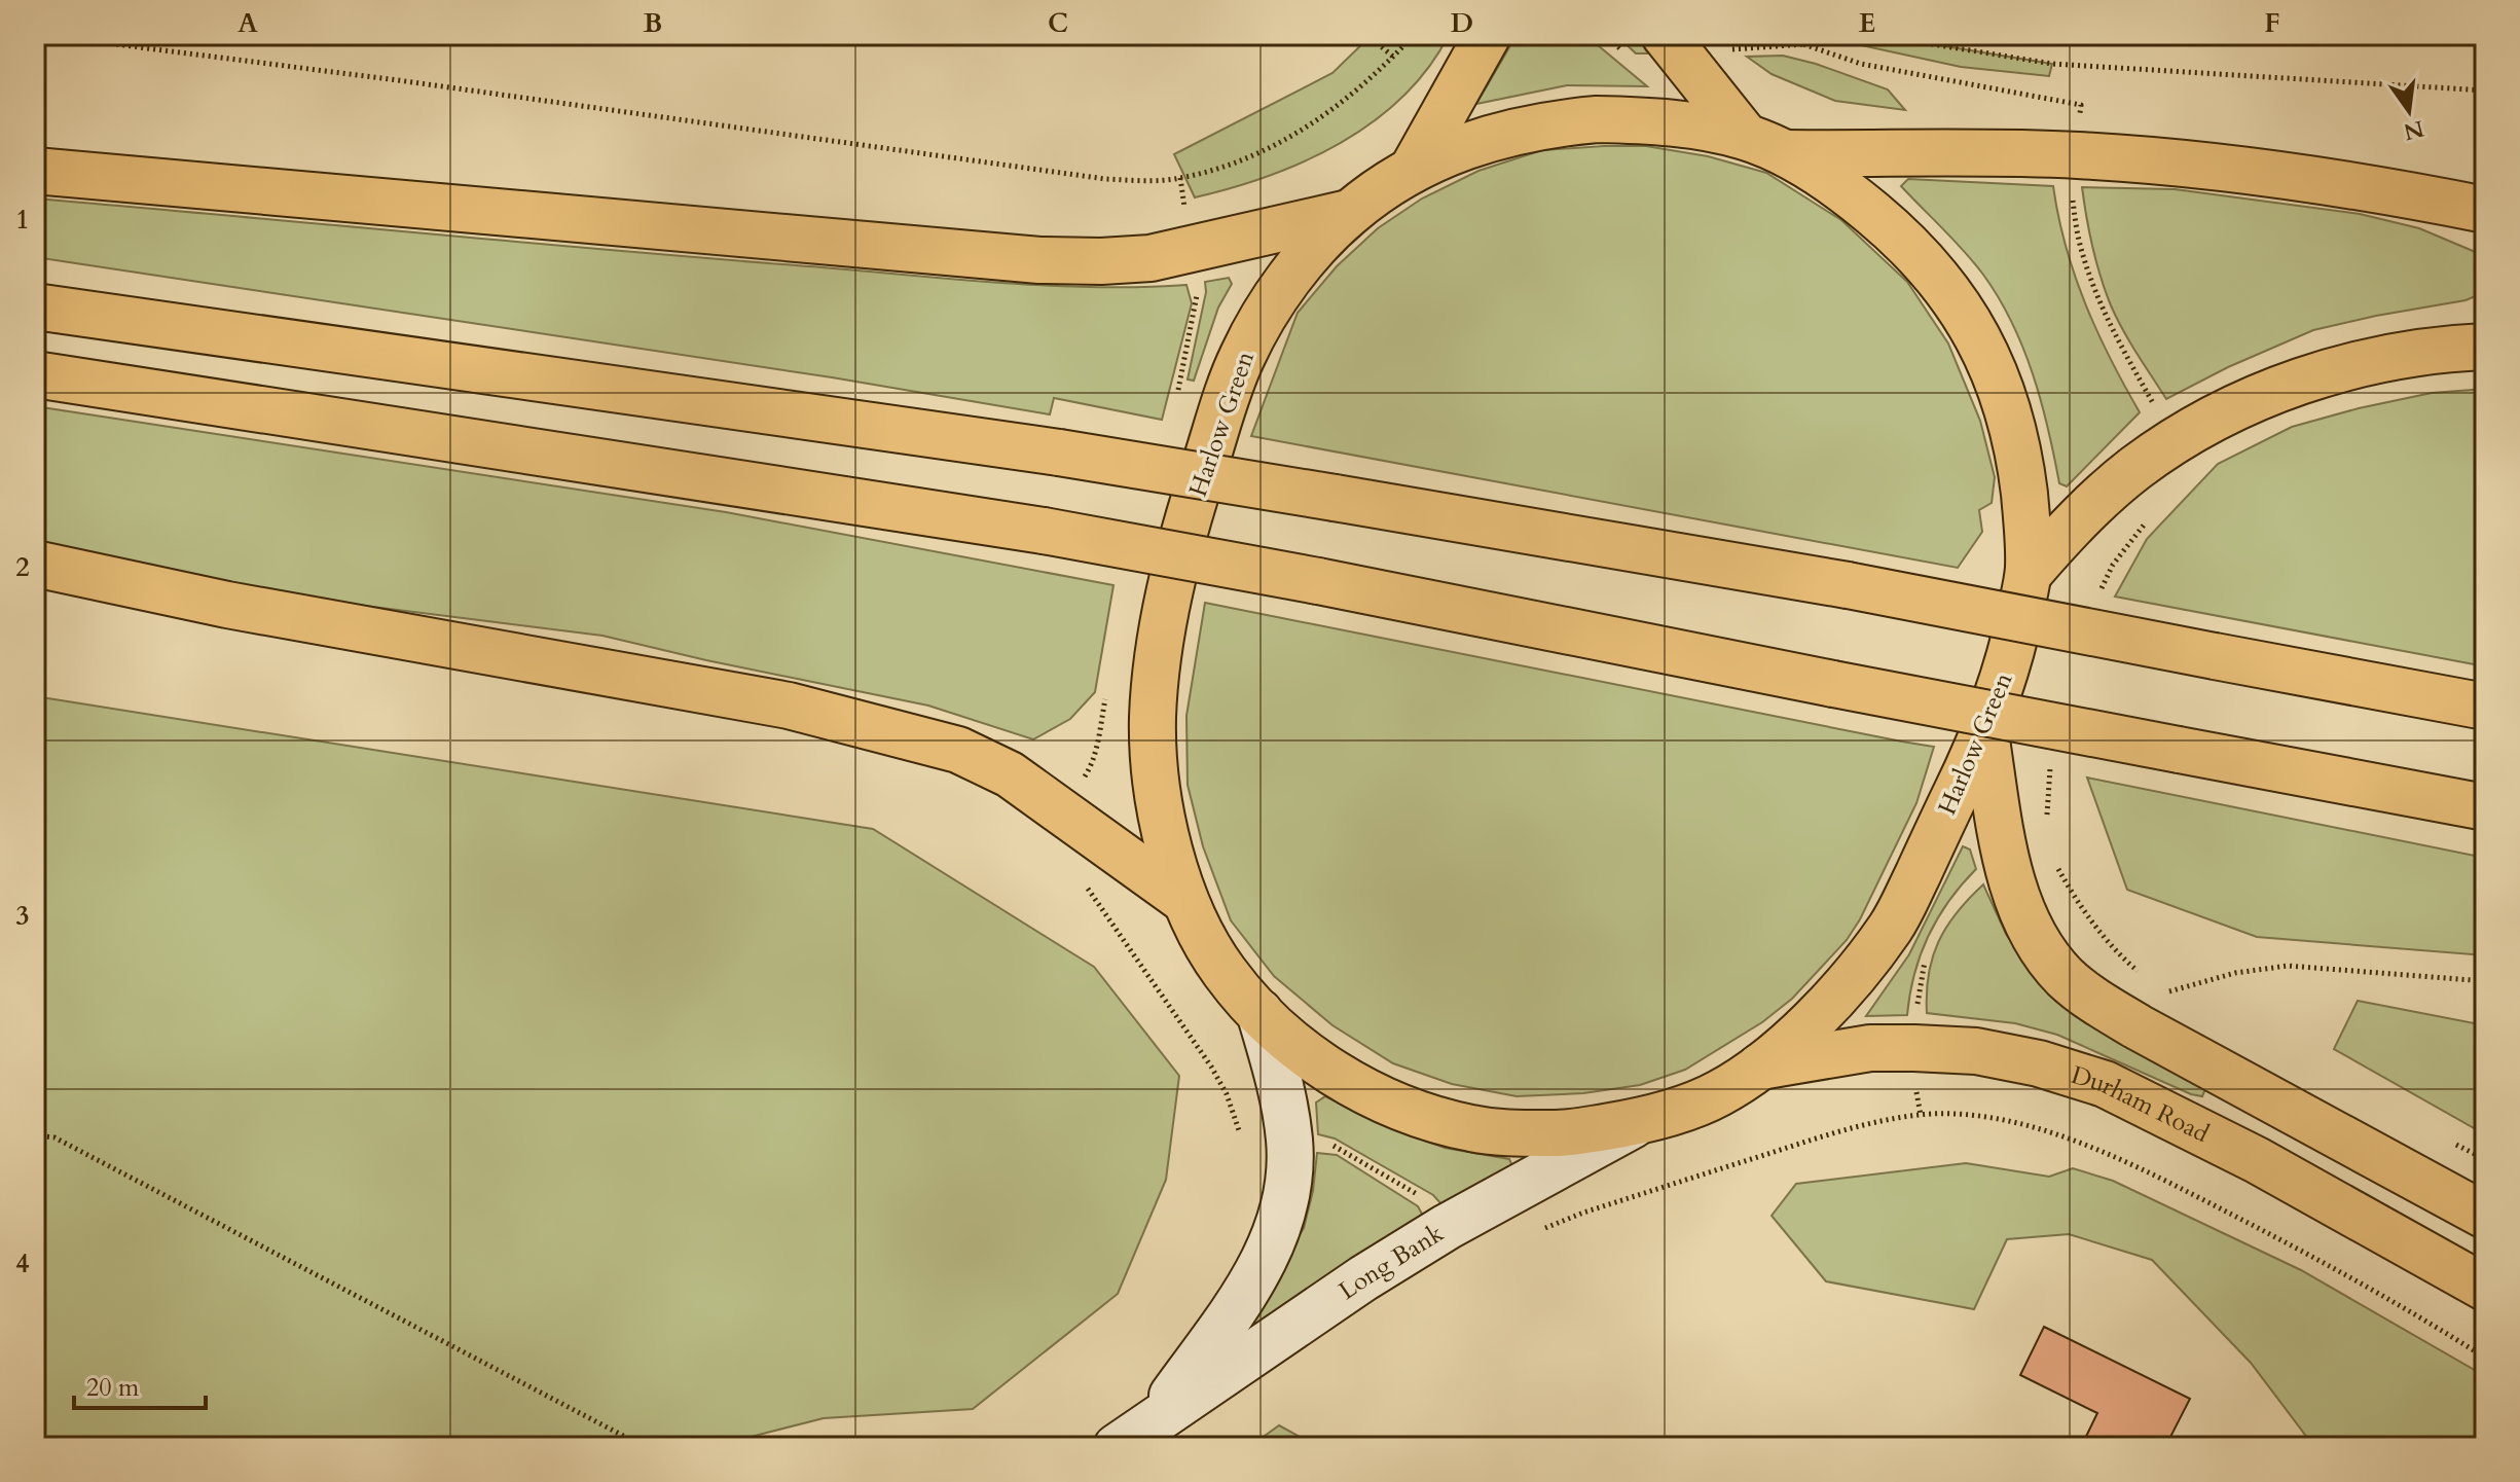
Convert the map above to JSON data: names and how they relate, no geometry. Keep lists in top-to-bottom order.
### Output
{
  "streets": {
    "main road": ["Harlow Green", "Durham Road", "Long Bank"]
  },
  "crossings": [
    ["Harlow Green", "Durham Road"],
    ["Harlow Green", "Long Bank"]
  ],
  "scale_bar": "20 m",
  "north": "bottom",
  "grid": {
    "columns": [
      "A",
      "B",
      "C",
      "D",
      "E",
      "F"
    ],
    "rows": [
      "1",
      "2",
      "3",
      "4"
    ]
  }
}
